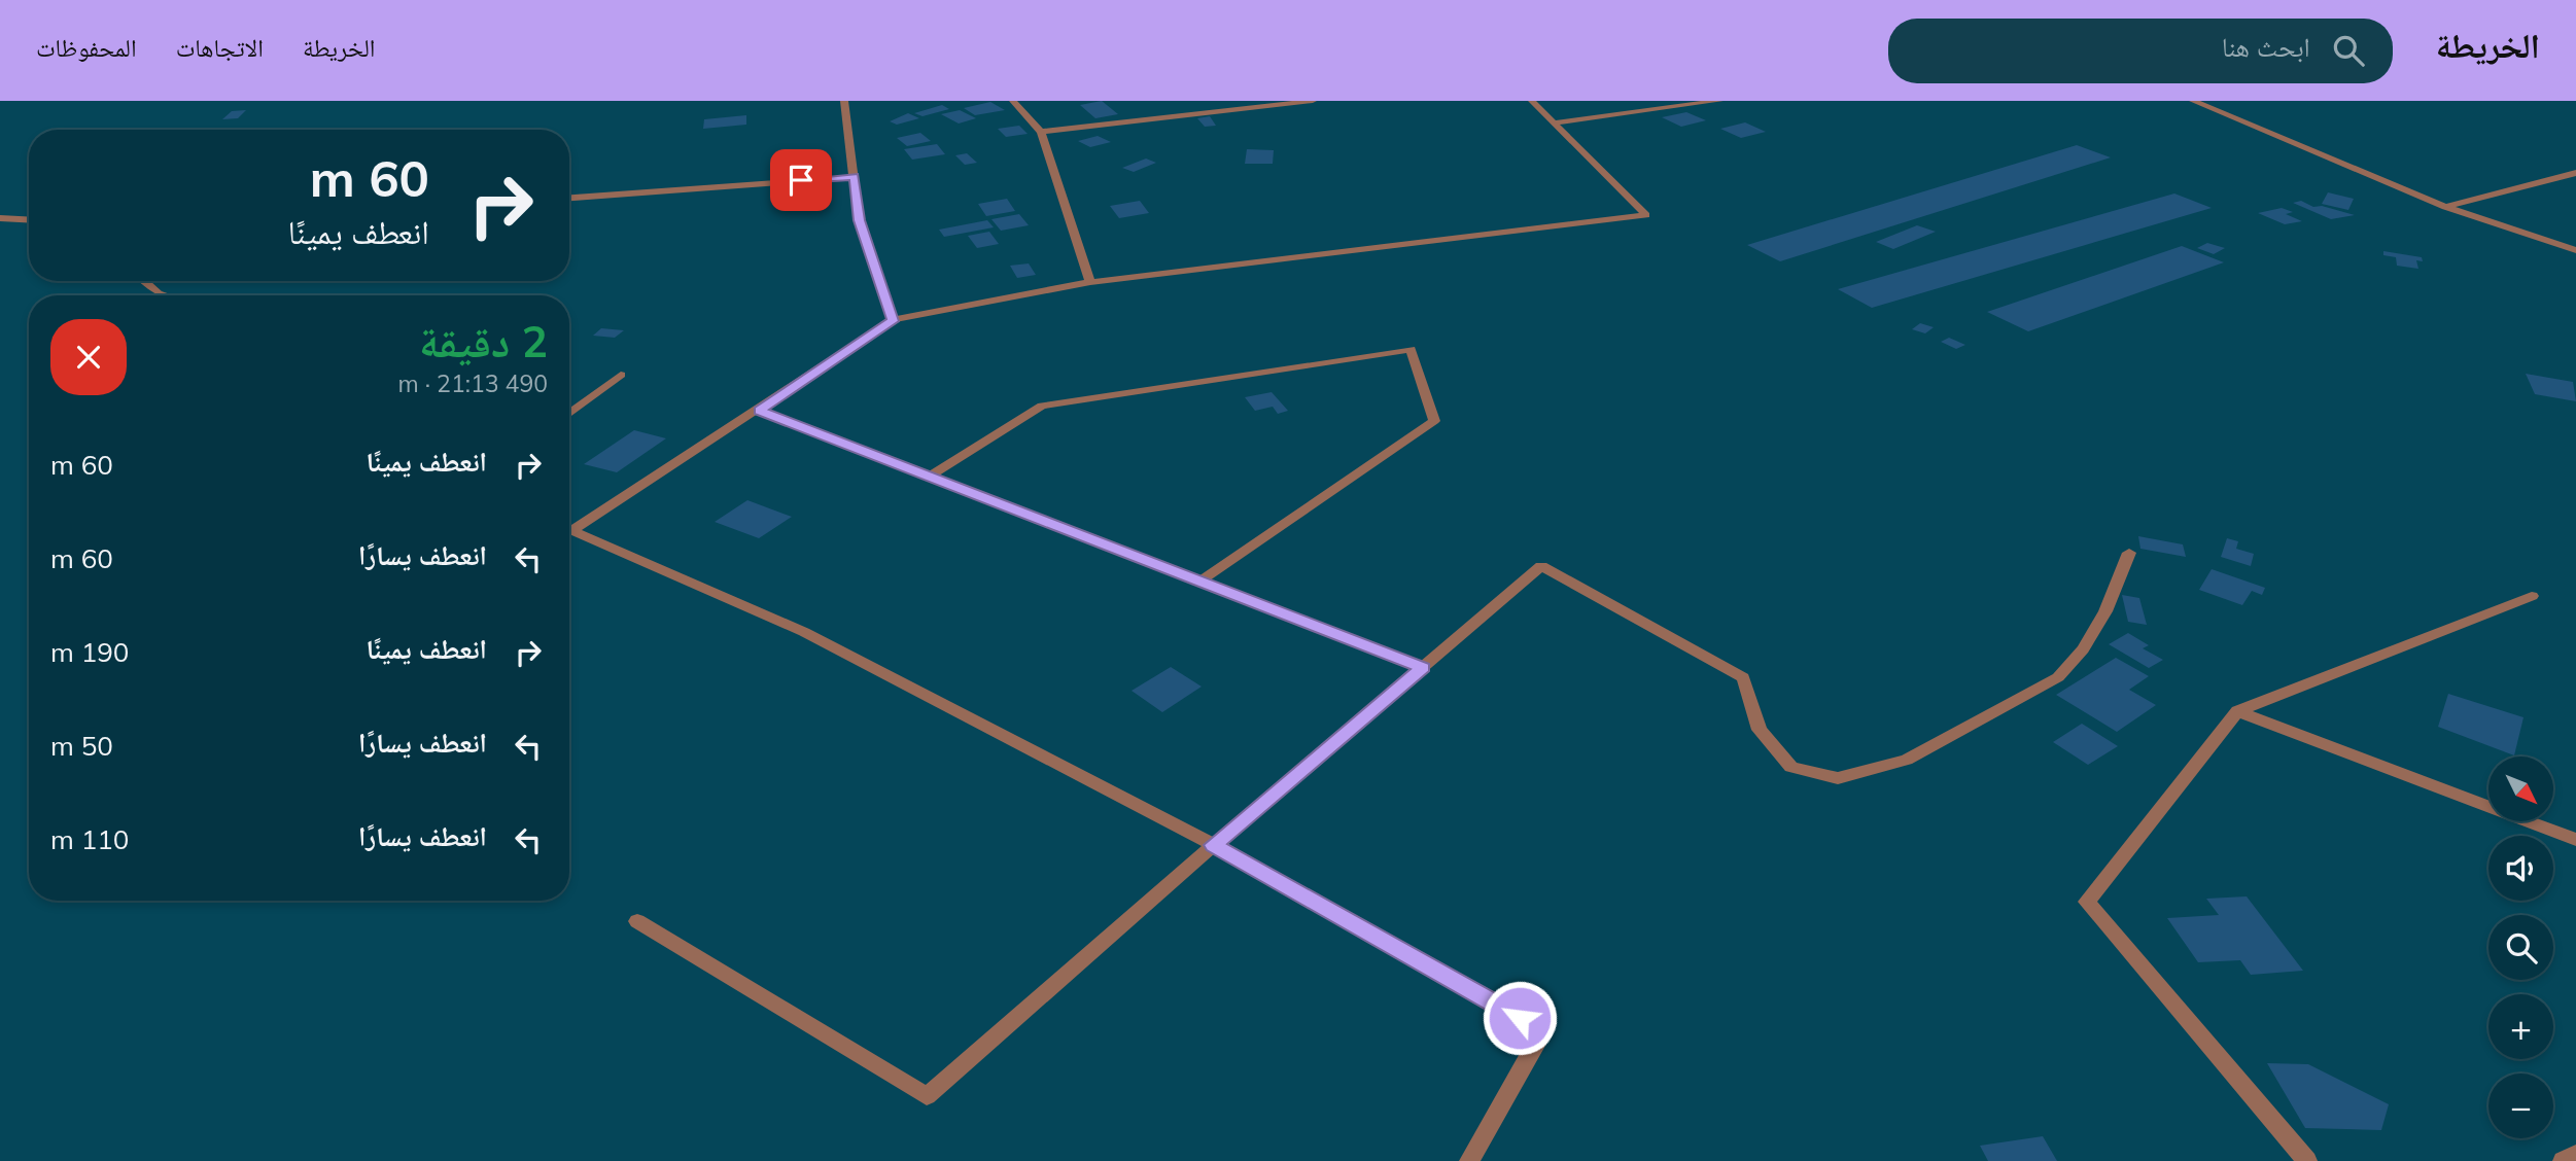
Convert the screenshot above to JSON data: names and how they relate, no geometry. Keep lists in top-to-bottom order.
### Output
{
  "north": "bottom right",
  "page": {
    "header": "الخريطة",
    "search": "ابحث هنا",
    "nav": ["الخريطة", "الاتجاهات", "المحفوظات"],
    "turn": ["60 m", "انعطف يمينًا"],
    "heading": ["2 دقيقة", "490 m · 21:13"],
    "list": [
      {
        "name": "انعطف يمينًا",
        "value": "60 m"
      },
      {
        "name": "انعطف يسارًا",
        "value": "60 m"
      },
      {
        "name": "انعطف يمينًا",
        "value": "190 m"
      },
      {
        "name": "انعطف يسارًا",
        "value": "50 m"
      },
      {
        "name": "انعطف يسارًا",
        "value": "110 m"
      }
    ],
    "map_buttons": ["+", "−"]
  }
}
